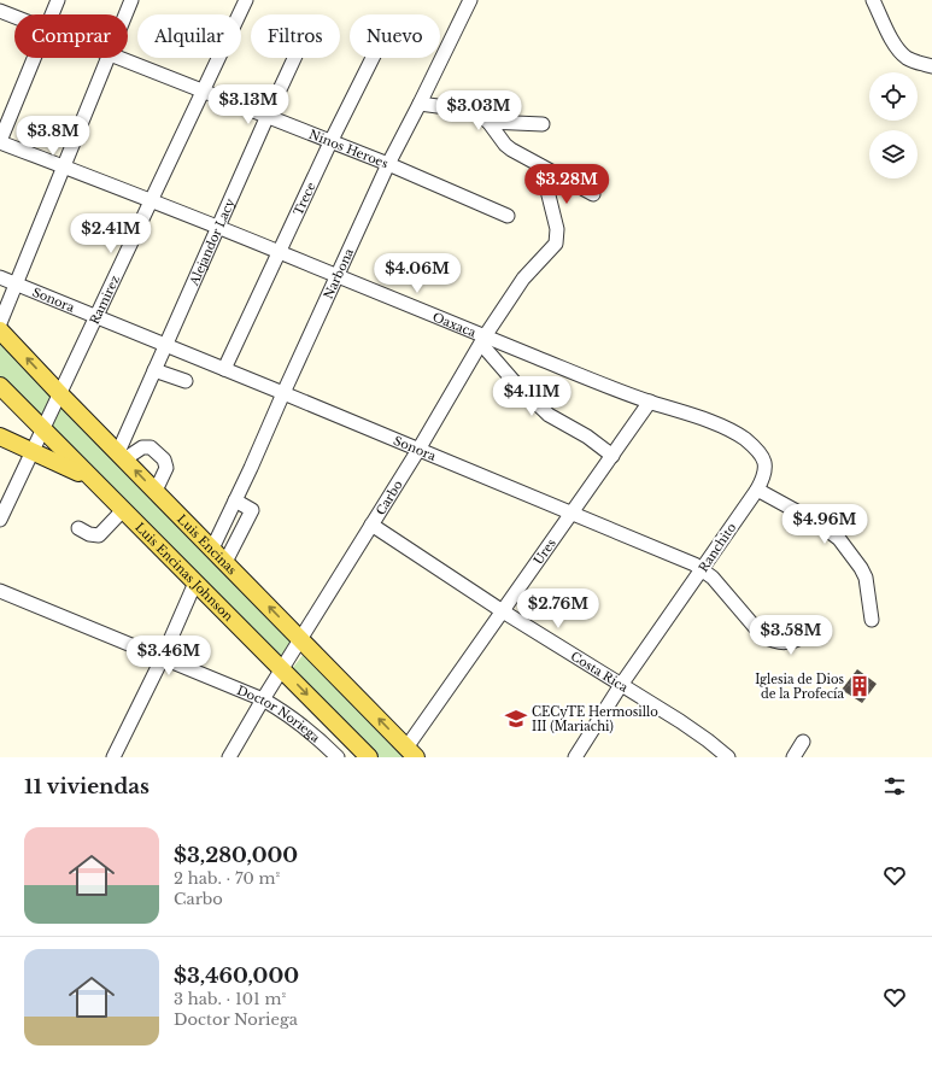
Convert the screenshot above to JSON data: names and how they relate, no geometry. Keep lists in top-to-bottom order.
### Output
{
  "streets": {
    "main road": ["Luis Encinas", "Luis Encinas Johnson"],
    "street": [
      "Ninos Heroes",
      "Trece",
      "Alejandor Lacy",
      "Narbona",
      "Ramirez",
      "Sonora",
      "Oaxaca",
      "Carbo",
      "Ranchito",
      "Ures",
      "Costa Rica",
      "Doctor Noriega"
    ]
  },
  "crossings": [
    ["Ninos Heroes", "Trece"],
    ["Ninos Heroes", "Alejandor Lacy"],
    ["Ninos Heroes", "Narbona"],
    ["Ninos Heroes", "Ramirez"],
    ["Trece", "Sonora"],
    ["Trece", "Oaxaca"],
    ["Alejandor Lacy", "Sonora"],
    ["Alejandor Lacy", "Oaxaca"],
    ["Alejandor Lacy", "Luis Encinas"],
    ["Narbona", "Sonora"],
    ["Narbona", "Oaxaca"],
    ["Narbona", "Luis Encinas"],
    ["Ramirez", "Sonora"],
    ["Ramirez", "Oaxaca"],
    ["Ramirez", "Luis Encinas"],
    ["Ramirez", "Luis Encinas Johnson"],
    ["Sonora", "Carbo"],
    ["Sonora", "Ranchito"],
    ["Sonora", "Ures"],
    ["Oaxaca", "Carbo"],
    ["Oaxaca", "Ranchito"],
    ["Oaxaca", "Ures"],
    ["Carbo", "Luis Encinas"],
    ["Carbo", "Luis Encinas Johnson"],
    ["Carbo", "Costa Rica"],
    ["Carbo", "Doctor Noriega"],
    ["Luis Encinas", "Ures"],
    ["Ranchito", "Costa Rica"],
    ["Ures", "Costa Rica"]
  ],
  "one_way": ["Luis Encinas"],
  "places": {
    "building": ["Iglesia de Dios de la Profecía"],
    "school or university": ["CECyTE Hermosillo III (Mariachi)"]
  },
  "page": {
    "chip": [
      "Comprar",
      "Alquilar",
      "Filtros",
      "Nuevo"
    ],
    "price": [
      "$3.13M",
      "$3.03M",
      "$3.8M",
      "$3.28M",
      "$2.41M",
      "$4.06M",
      "$4.11M",
      "$4.96M",
      "$2.76M",
      "$3.58M",
      "$3.46M"
    ],
    "heading": "11 viviendas",
    "list": [
      {
        "name": "$3,280,000",
        "note": "2 hab. · 70 m² · Carbo"
      },
      {
        "name": "$3,460,000",
        "note": "3 hab. · 101 m² · Doctor Noriega"
      }
    ]
  }
}
